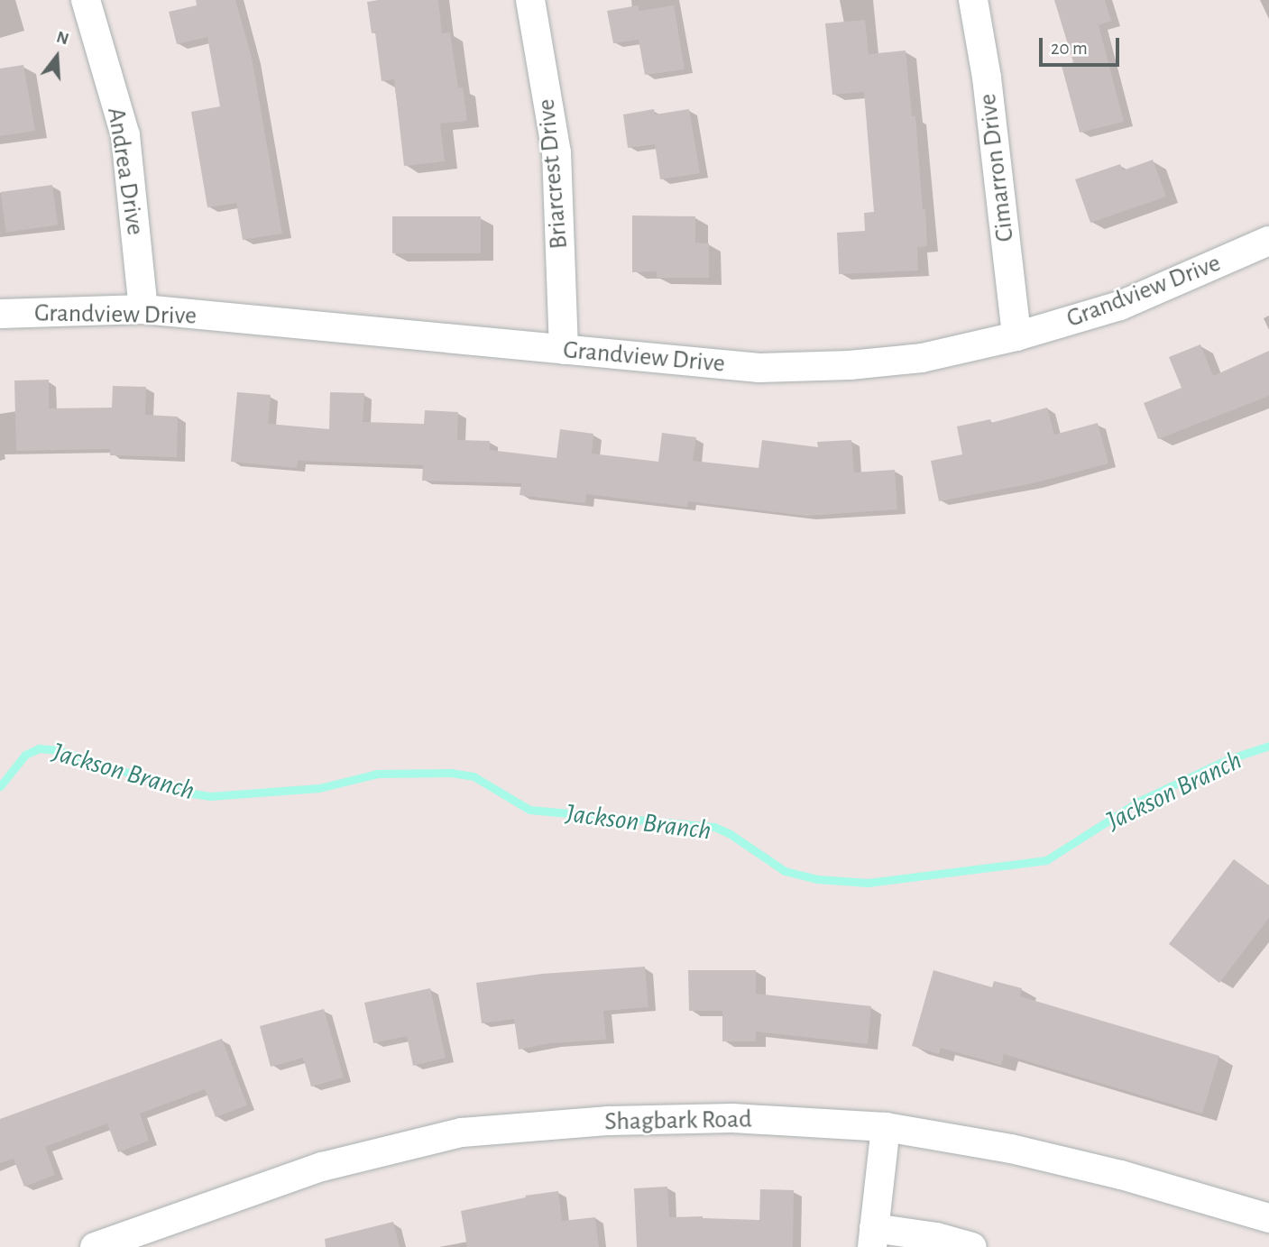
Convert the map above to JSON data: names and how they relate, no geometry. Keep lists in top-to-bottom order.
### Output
{
  "streets": {
    "street": [
      "Cimarron Drive",
      "Andrea Drive",
      "Briarcrest Drive",
      "Grandview Drive",
      "Shagbark Road"
    ]
  },
  "crossings": [
    ["Cimarron Drive", "Grandview Drive"],
    ["Andrea Drive", "Grandview Drive"],
    ["Briarcrest Drive", "Grandview Drive"]
  ],
  "water": ["Jackson Branch"],
  "scale_bar": "20 m",
  "north": "top"
}
